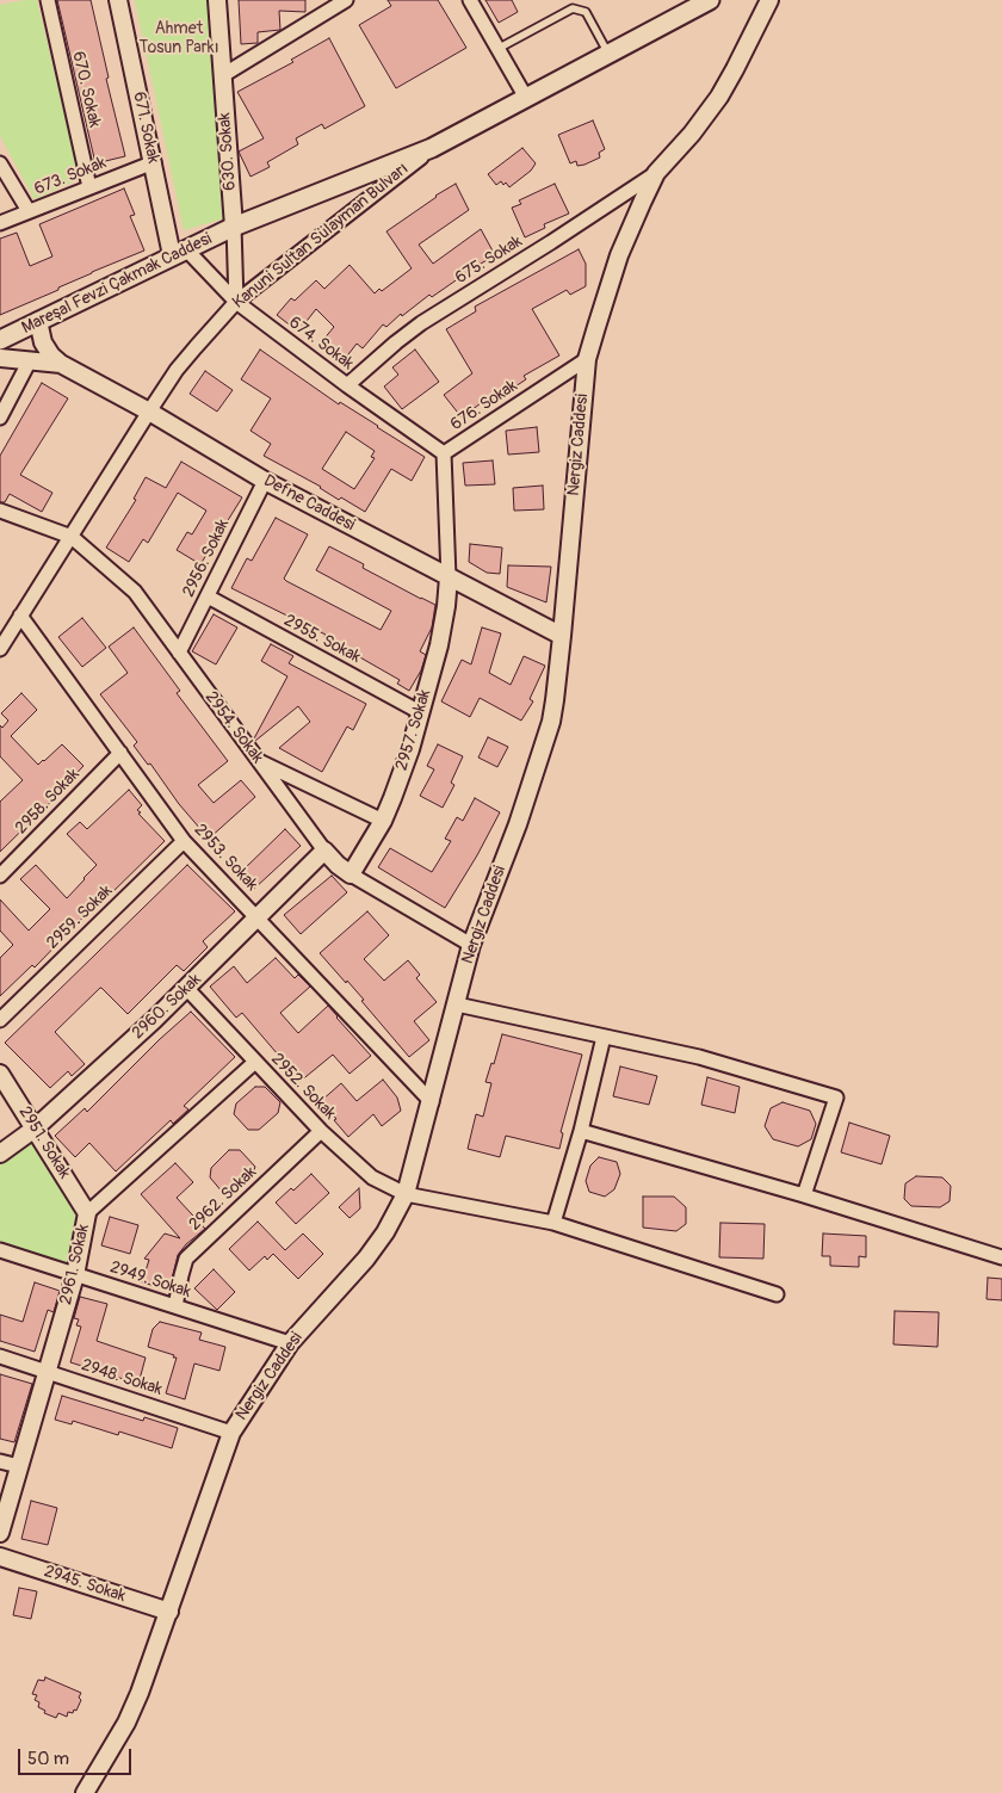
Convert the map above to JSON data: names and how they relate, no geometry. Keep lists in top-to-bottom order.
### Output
{
  "streets": {
    "main road": ["Kanuni Sultan Sülayman Bulvarı", "Mareşal Fevzi Çakmak Caddesi"],
    "street": [
      "670. Sokak",
      "671. Sokak",
      "630. Sokak",
      "673. Sokak",
      "675. Sokak",
      "674. Sokak",
      "676. Sokak",
      "Nergiz Caddesi",
      "Defne Caddesi",
      "2956. Sokak",
      "2955. Sokak",
      "2954. Sokak",
      "2957. Sokak",
      "2958. Sokak",
      "2953. Sokak",
      "2959. Sokak",
      "2960. Sokak",
      "2952. Sokak",
      "2951. Sokak",
      "2962. Sokak",
      "2961. Sokak",
      "2949. Sokak",
      "2948. Sokak",
      "2945. Sokak"
    ]
  },
  "crossings": [
    ["670. Sokak", "673. Sokak"],
    ["671. Sokak", "673. Sokak"],
    ["671. Sokak", "Mareşal Fevzi Çakmak Caddesi"],
    ["671. Sokak", "674. Sokak"],
    ["630. Sokak", "Kanuni Sultan Sülayman Bulvarı"],
    ["630. Sokak", "Mareşal Fevzi Çakmak Caddesi"],
    ["630. Sokak", "674. Sokak"],
    ["Kanuni Sultan Sülayman Bulvarı", "Mareşal Fevzi Çakmak Caddesi"],
    ["Kanuni Sultan Sülayman Bulvarı", "674. Sokak"],
    ["Kanuni Sultan Sülayman Bulvarı", "Defne Caddesi"],
    ["Kanuni Sultan Sülayman Bulvarı", "2954. Sokak"],
    ["Kanuni Sultan Sülayman Bulvarı", "2953. Sokak"],
    ["675. Sokak", "674. Sokak"],
    ["675. Sokak", "Nergiz Caddesi"],
    ["Mareşal Fevzi Çakmak Caddesi", "674. Sokak"],
    ["674. Sokak", "676. Sokak"],
    ["676. Sokak", "Nergiz Caddesi"],
    ["676. Sokak", "Defne Caddesi"],
    ["676. Sokak", "2957. Sokak"],
    ["Nergiz Caddesi", "Defne Caddesi"],
    ["Nergiz Caddesi", "2954. Sokak"],
    ["Nergiz Caddesi", "2953. Sokak"],
    ["Nergiz Caddesi", "2952. Sokak"],
    ["Nergiz Caddesi", "2949. Sokak"],
    ["Nergiz Caddesi", "2948. Sokak"],
    ["Nergiz Caddesi", "2945. Sokak"],
    ["Defne Caddesi", "2956. Sokak"],
    ["Defne Caddesi", "2957. Sokak"],
    ["2956. Sokak", "2955. Sokak"],
    ["2956. Sokak", "2954. Sokak"],
    ["2955. Sokak", "2957. Sokak"],
    ["2954. Sokak", "2957. Sokak"],
    ["2954. Sokak", "2960. Sokak"],
    ["2958. Sokak", "2953. Sokak"],
    ["2953. Sokak", "2959. Sokak"],
    ["2953. Sokak", "2960. Sokak"],
    ["2960. Sokak", "2952. Sokak"],
    ["2960. Sokak", "2951. Sokak"],
    ["2952. Sokak", "2962. Sokak"],
    ["2952. Sokak", "2961. Sokak"],
    ["2951. Sokak", "2961. Sokak"],
    ["2962. Sokak", "2949. Sokak"],
    ["2961. Sokak", "2949. Sokak"],
    ["2961. Sokak", "2948. Sokak"]
  ],
  "parks": ["Ahmet Tosun Parkı"],
  "scale_bar": "50 m"
}
